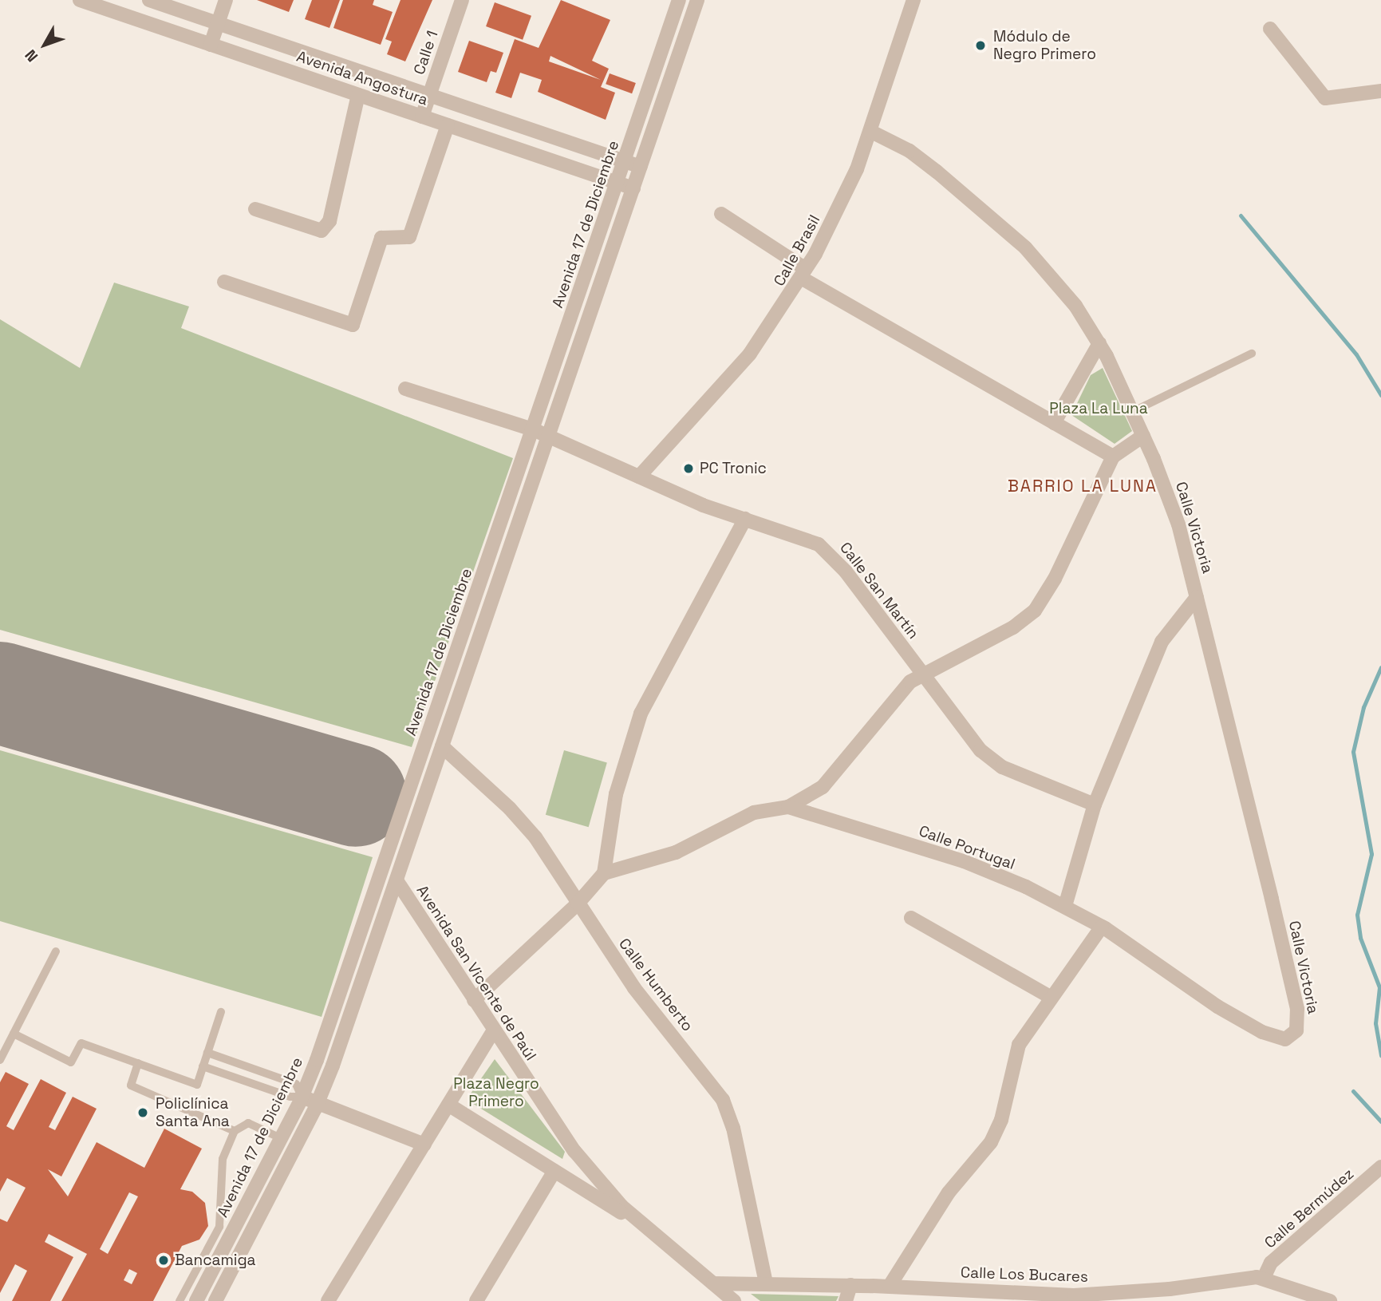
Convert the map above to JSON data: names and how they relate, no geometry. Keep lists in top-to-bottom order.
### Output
{
  "streets": {
    "street": [
      "Calle 1",
      "Avenida Angostura",
      "Avenida 17 de Diciembre",
      "Calle Brasil",
      "Calle Victoria",
      "Calle San Martín",
      "Calle Portugal",
      "Avenida San Vicente de Paúl",
      "Calle Humberto",
      "Calle Bermúdez",
      "Calle Los Bucares"
    ]
  },
  "crossings": [
    ["Calle 1", "Avenida Angostura"],
    ["Avenida Angostura", "Avenida 17 de Diciembre"],
    ["Avenida 17 de Diciembre", "Calle San Martín"],
    ["Calle Brasil", "Calle Victoria"],
    ["Calle Brasil", "Calle San Martín"],
    ["Calle Victoria", "Calle Portugal"],
    ["Avenida San Vicente de Paúl", "Calle Los Bucares"],
    ["Calle Humberto", "Calle Los Bucares"],
    ["Calle Bermúdez", "Calle Los Bucares"]
  ],
  "districts": ["BARRIO LA LUNA"],
  "parks": ["Plaza La Luna", "Plaza Negro Primero"],
  "places": [
    "Módulo de Negro Primero",
    "PC Tronic",
    "Policlínica Santa Ana",
    "Bancamiga"
  ],
  "north": "bottom left"
}
